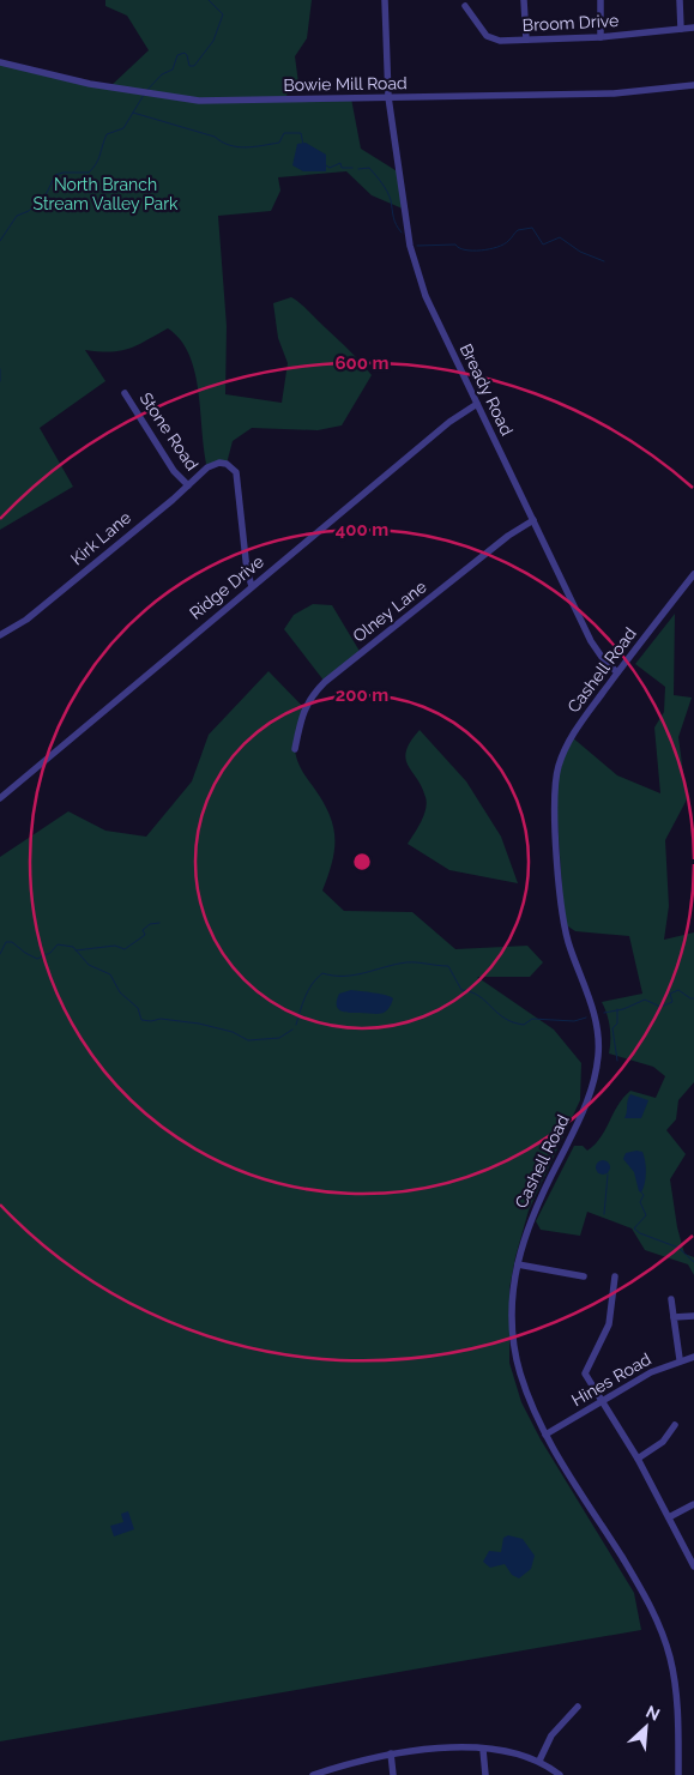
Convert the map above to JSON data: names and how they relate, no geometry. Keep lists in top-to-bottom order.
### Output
{
  "streets": {
    "street": [
      "Broom Drive",
      "Bowie Mill Road",
      "Bready Road",
      "Stone Road",
      "Kirk Lane",
      "Ridge Drive",
      "Olney Lane",
      "Cashell Road",
      "Hines Road"
    ]
  },
  "crossings": [
    ["Bowie Mill Road", "Bready Road"],
    ["Bready Road", "Ridge Drive"],
    ["Bready Road", "Olney Lane"],
    ["Bready Road", "Cashell Road"],
    ["Stone Road", "Kirk Lane"],
    ["Kirk Lane", "Ridge Drive"],
    ["Cashell Road", "Hines Road"]
  ],
  "parks": ["North Branch Stream Valley Park"],
  "north": "top right",
  "rings": ["600 m", "400 m", "200 m"]
}
